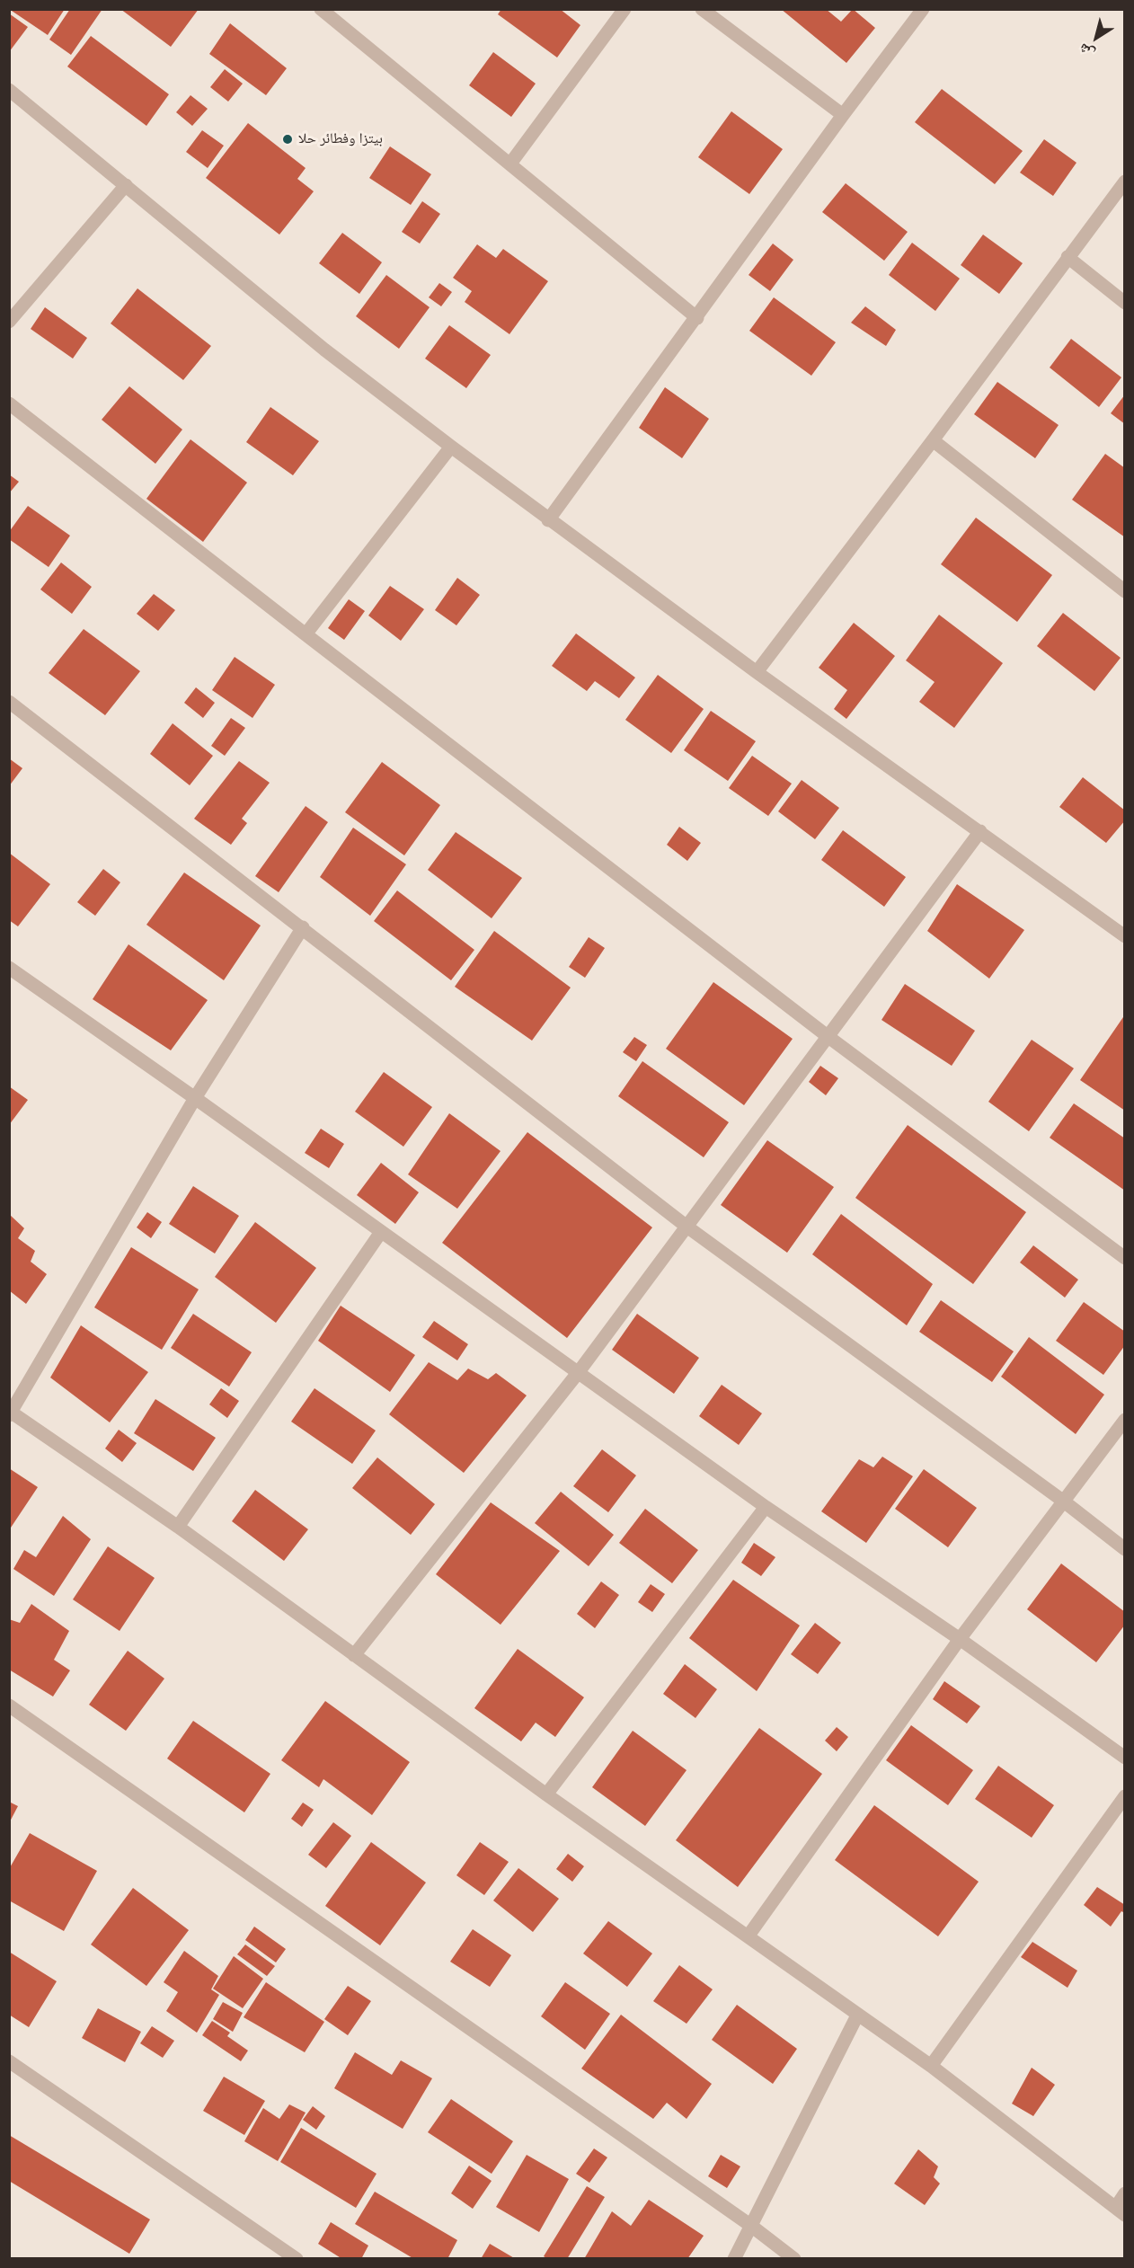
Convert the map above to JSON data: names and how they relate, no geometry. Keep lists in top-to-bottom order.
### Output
{
  "places": ["بيتزا وفطائر حلا"],
  "north": "bottom left"
}
